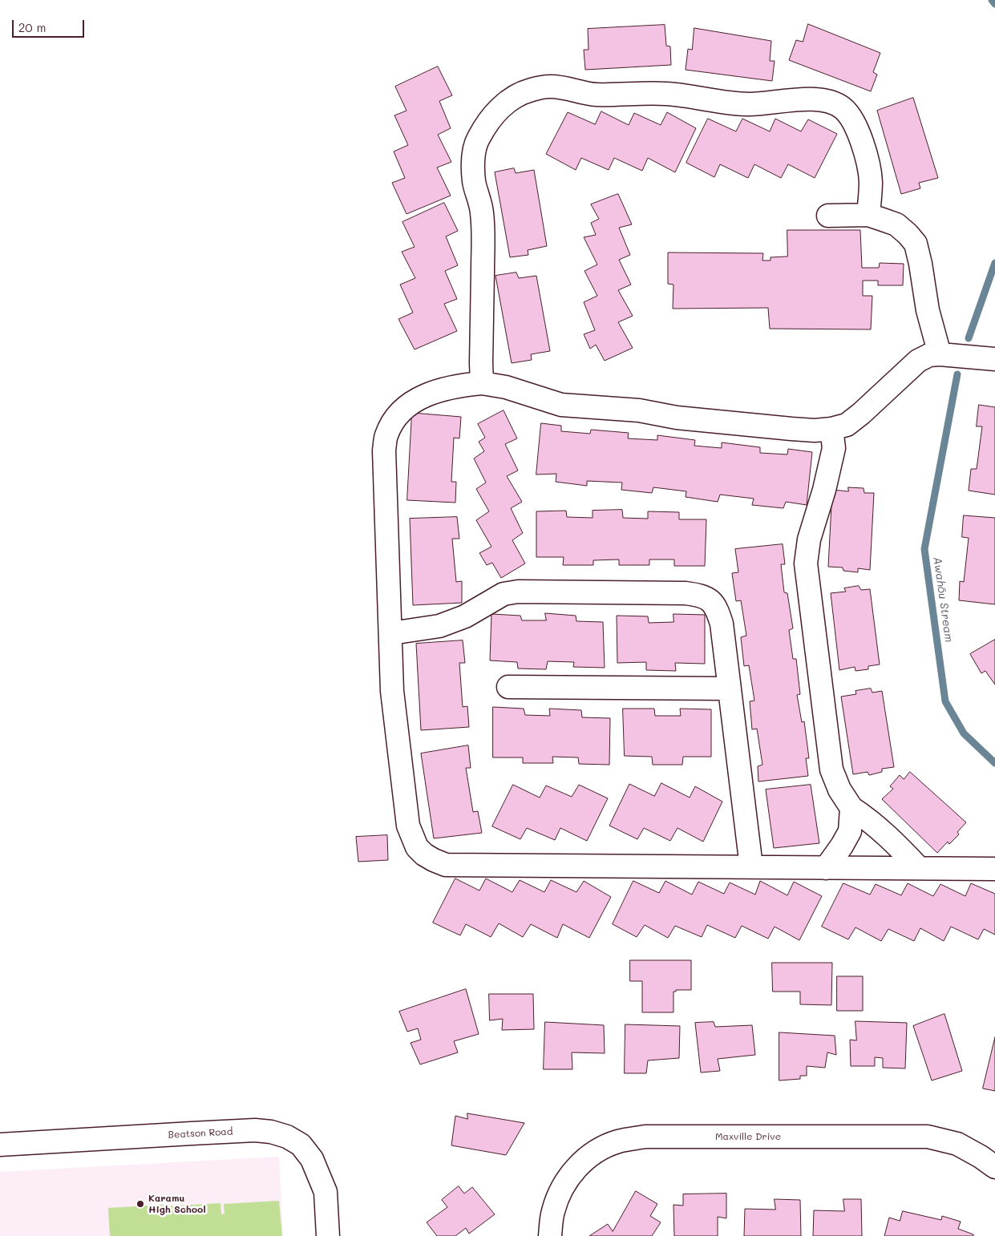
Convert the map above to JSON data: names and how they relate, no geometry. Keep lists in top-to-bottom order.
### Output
{
  "streets": {
    "street": ["Beatson Road", "Maxville Drive"]
  },
  "water": ["Awahōu Stream"],
  "places": ["Karamu High School"],
  "scale_bar": "20 m"
}
